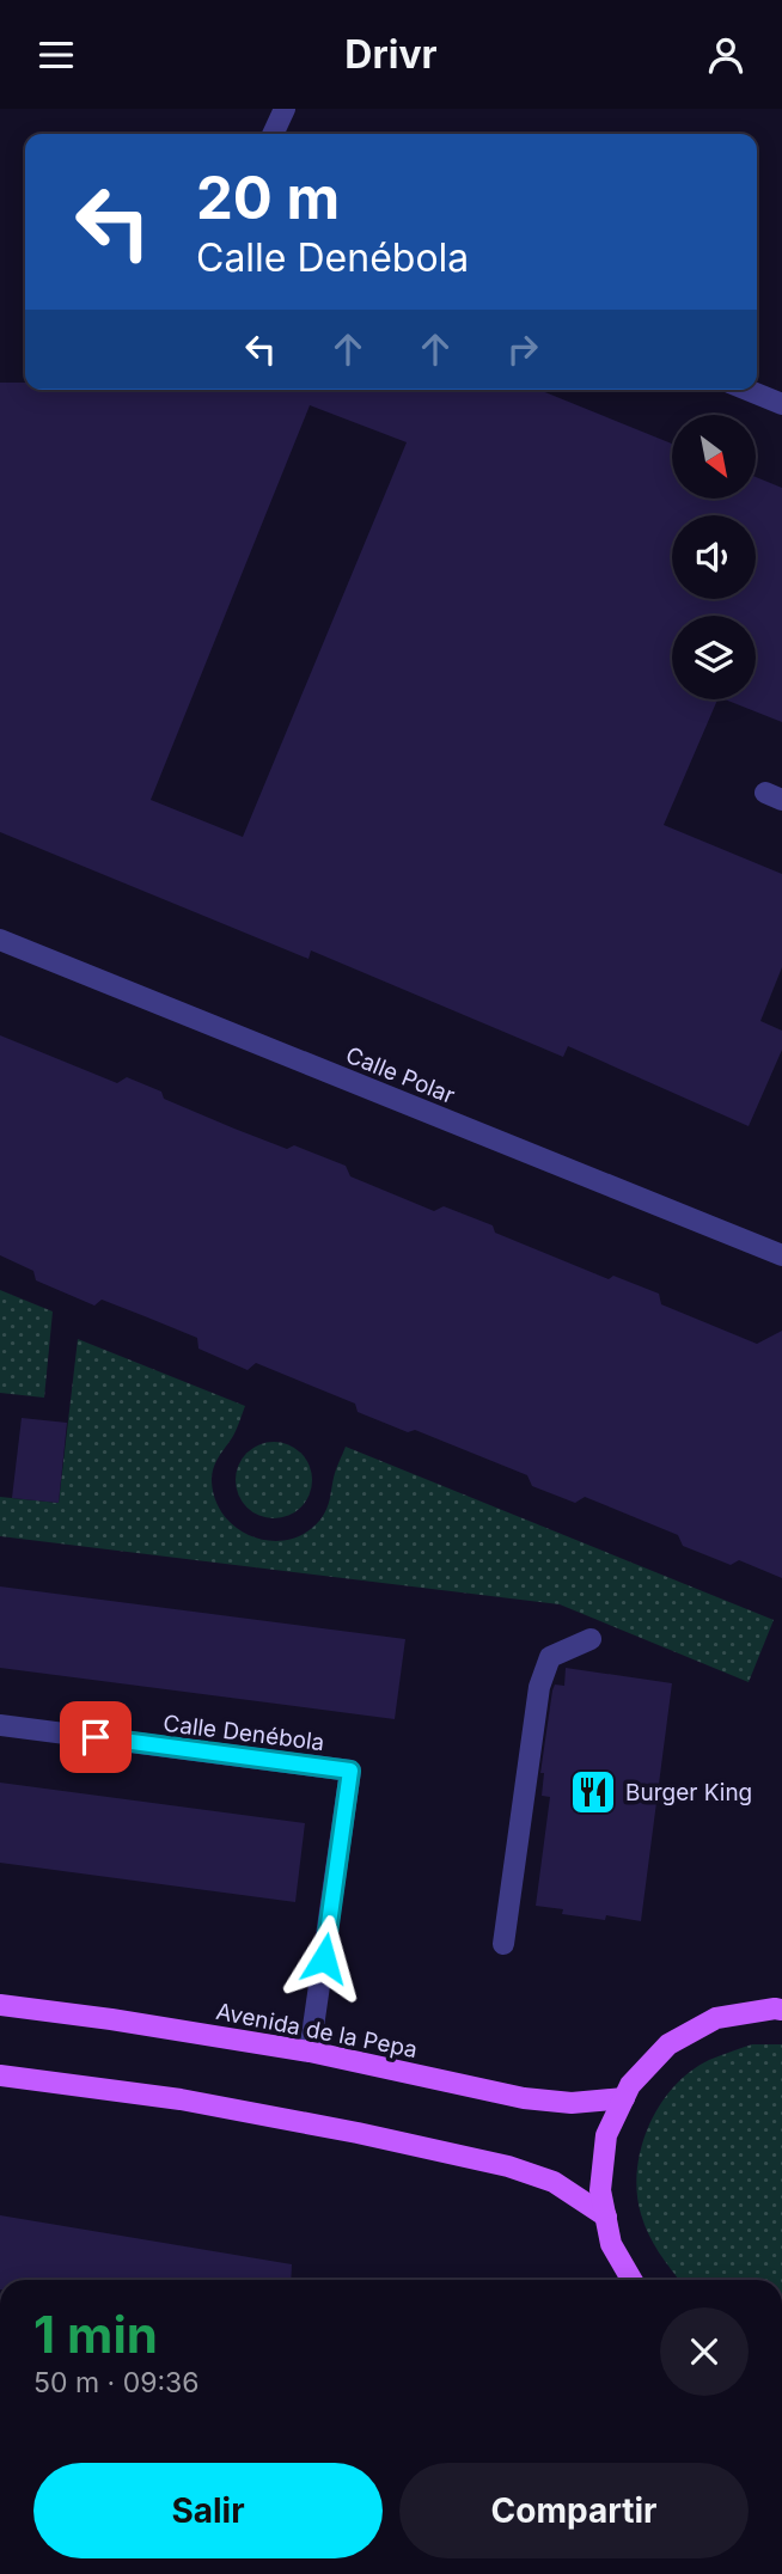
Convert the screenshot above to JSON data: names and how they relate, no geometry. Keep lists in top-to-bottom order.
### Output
{
  "streets": {
    "main road": ["Avenida de la Pepa"],
    "street": ["Calle Polar", "Calle Denébola"]
  },
  "crossings": [
    ["Calle Denébola", "Avenida de la Pepa"]
  ],
  "places": {
    "restaurant": ["Burger King"]
  },
  "north": "bottom right",
  "page": {
    "header": "Drivr",
    "turn": ["20 m", "Calle Denébola"],
    "heading": ["1 min", "50 m · 09:36"],
    "buttons": ["Salir", "Compartir"]
  }
}
